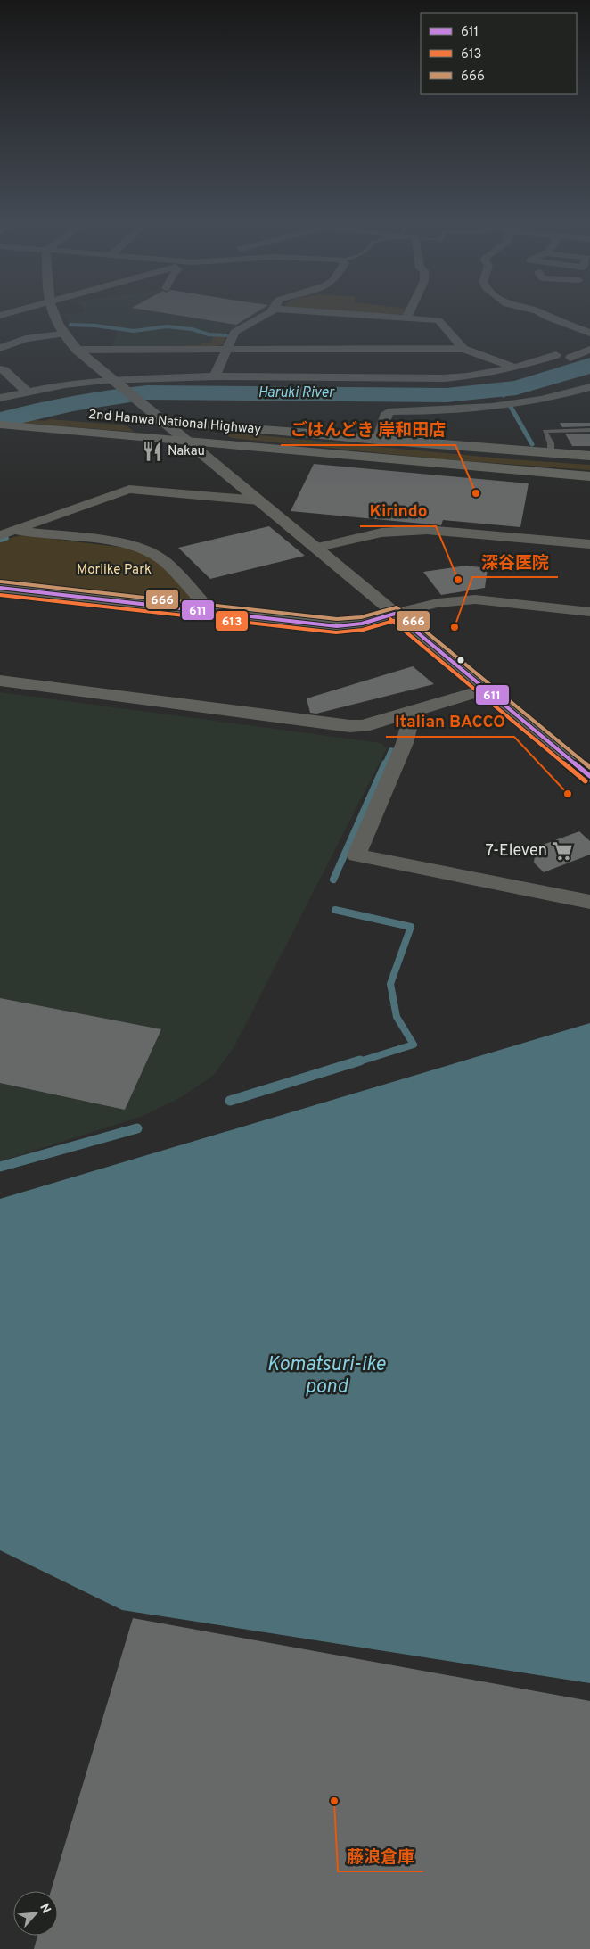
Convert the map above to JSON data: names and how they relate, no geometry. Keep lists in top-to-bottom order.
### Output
{
  "streets": {
    "highway": ["2nd Hanwa National Highway"]
  },
  "water": ["Haruki River", "Komatsuri-ike pond"],
  "parks": ["Moriike Park"],
  "places": {
    "restaurant": ["Nakau"],
    "other": [
      "ごはんどき 岸和田店",
      "Kirindo",
      "深谷医院",
      "Italian BACCO",
      "藤浪倉庫"
    ],
    "supermarket": ["7-Eleven"]
  },
  "lines": ["transit line 666", "transit line 611", "transit line 613"],
  "legend": ["611", "613", "666"],
  "north": "top right"
}
